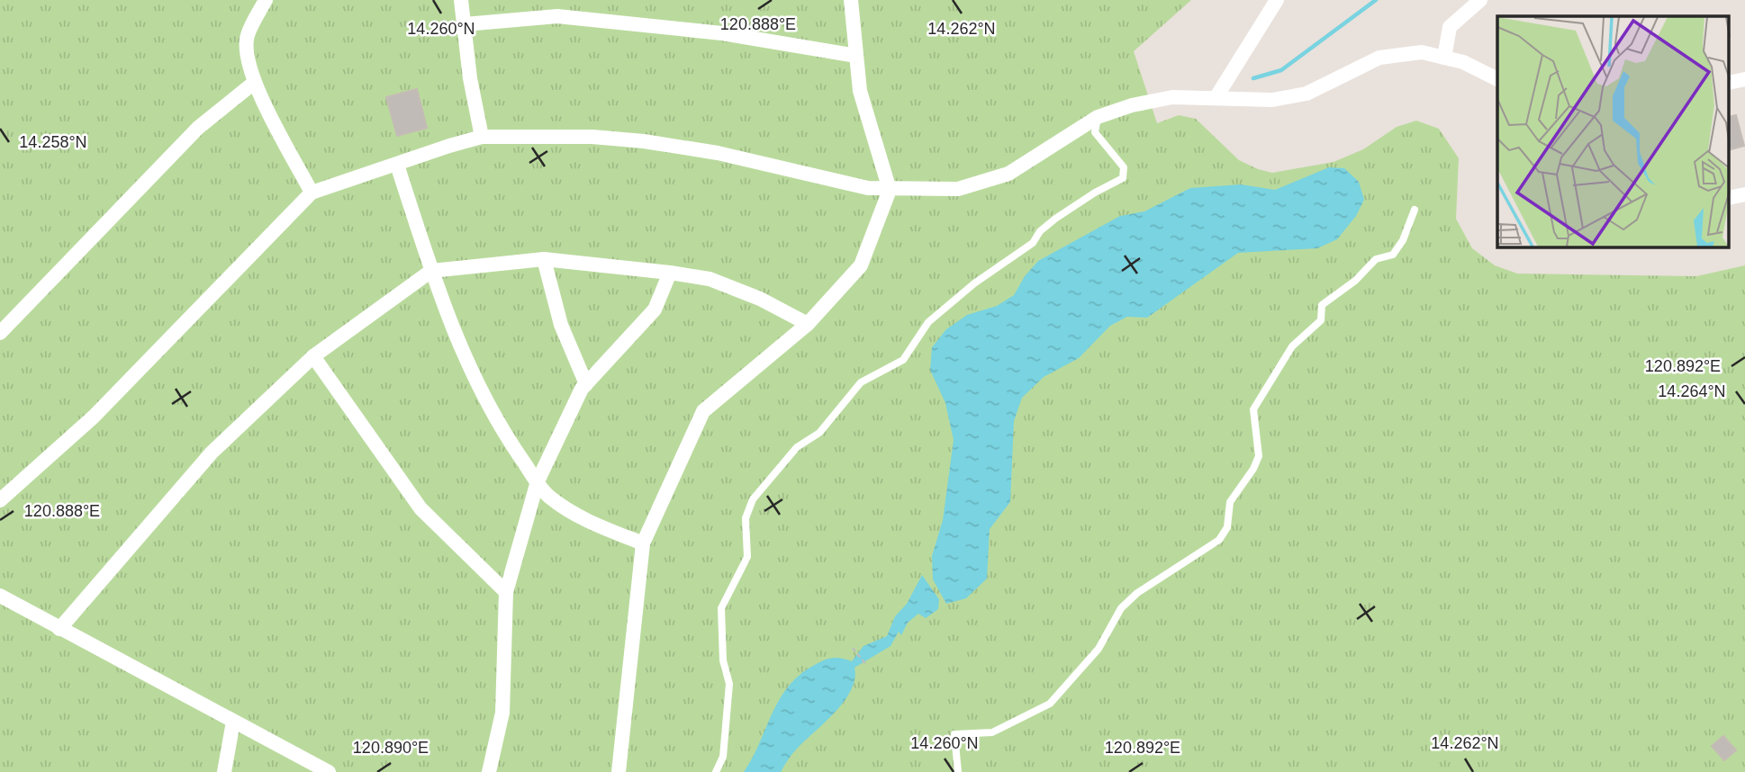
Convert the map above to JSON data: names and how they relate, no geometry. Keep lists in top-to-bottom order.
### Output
{
  "coordinates": [
    "120.888°E",
    "14.260°N",
    "14.262°N",
    "14.258°N",
    "120.892°E",
    "14.264°N",
    "120.890°E"
  ]
}
